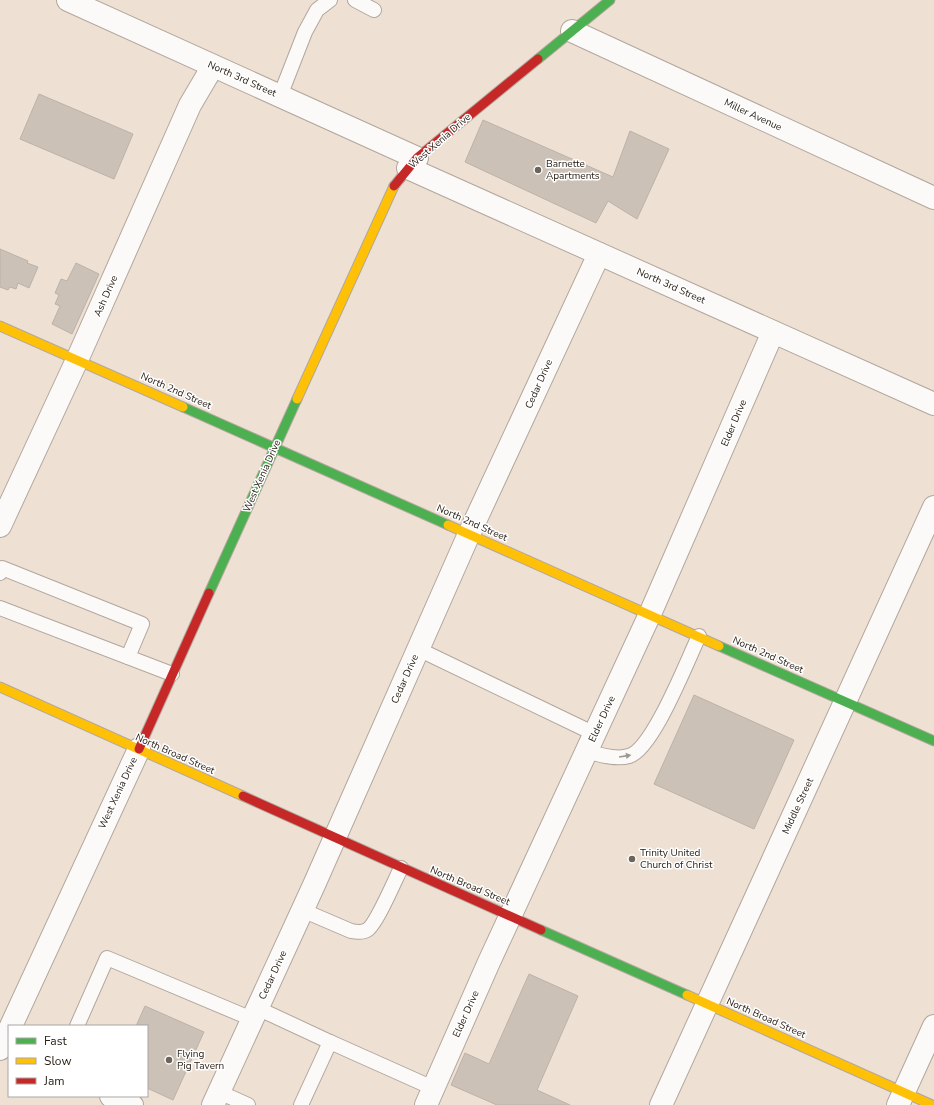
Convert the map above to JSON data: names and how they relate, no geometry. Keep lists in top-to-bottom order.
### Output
{
  "streets": {
    "main road": ["West Xenia Drive", "North 2nd Street", "North Broad Street"],
    "street": [
      "North 3rd Street",
      "Miller Avenue",
      "Ash Drive",
      "Cedar Drive",
      "Elder Drive",
      "Middle Street"
    ]
  },
  "crossings": [
    ["North 3rd Street", "West Xenia Drive"],
    ["North 3rd Street", "Ash Drive"],
    ["North 3rd Street", "Cedar Drive"],
    ["North 3rd Street", "Elder Drive"],
    ["Miller Avenue", "West Xenia Drive"],
    ["West Xenia Drive", "North 2nd Street"],
    ["West Xenia Drive", "North Broad Street"],
    ["Ash Drive", "North 2nd Street"],
    ["Cedar Drive", "North 2nd Street"],
    ["Cedar Drive", "North Broad Street"],
    ["North 2nd Street", "Elder Drive"],
    ["North 2nd Street", "Middle Street"],
    ["Elder Drive", "North Broad Street"],
    ["North Broad Street", "Middle Street"]
  ],
  "places": ["Barnette Apartments", "Trinity United Church of Christ", "Flying Pig Tavern"],
  "legend": ["Fast", "Slow", "Jam"]
}
